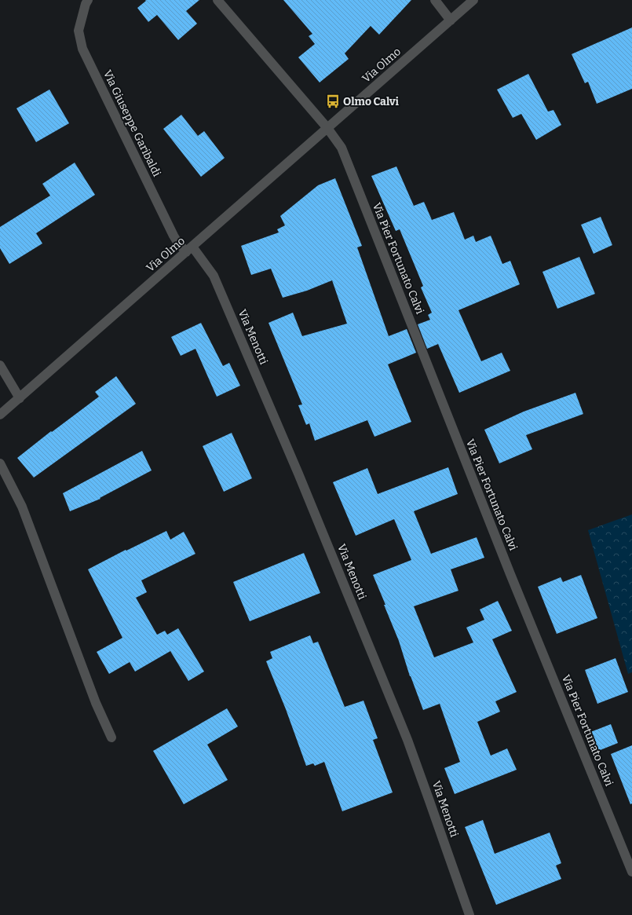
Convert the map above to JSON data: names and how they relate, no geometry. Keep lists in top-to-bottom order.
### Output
{
  "streets": {
    "street": [
      "Via Olmo",
      "Via Giuseppe Garibaldi",
      "Via Pier Fortunato Calvi",
      "Via Menotti"
    ]
  },
  "crossings": [
    ["Via Olmo", "Via Giuseppe Garibaldi"],
    ["Via Olmo", "Via Pier Fortunato Calvi"],
    ["Via Olmo", "Via Menotti"],
    ["Via Giuseppe Garibaldi", "Via Menotti"]
  ],
  "places": {
    "bus stop": ["Olmo Calvi"]
  }
}
